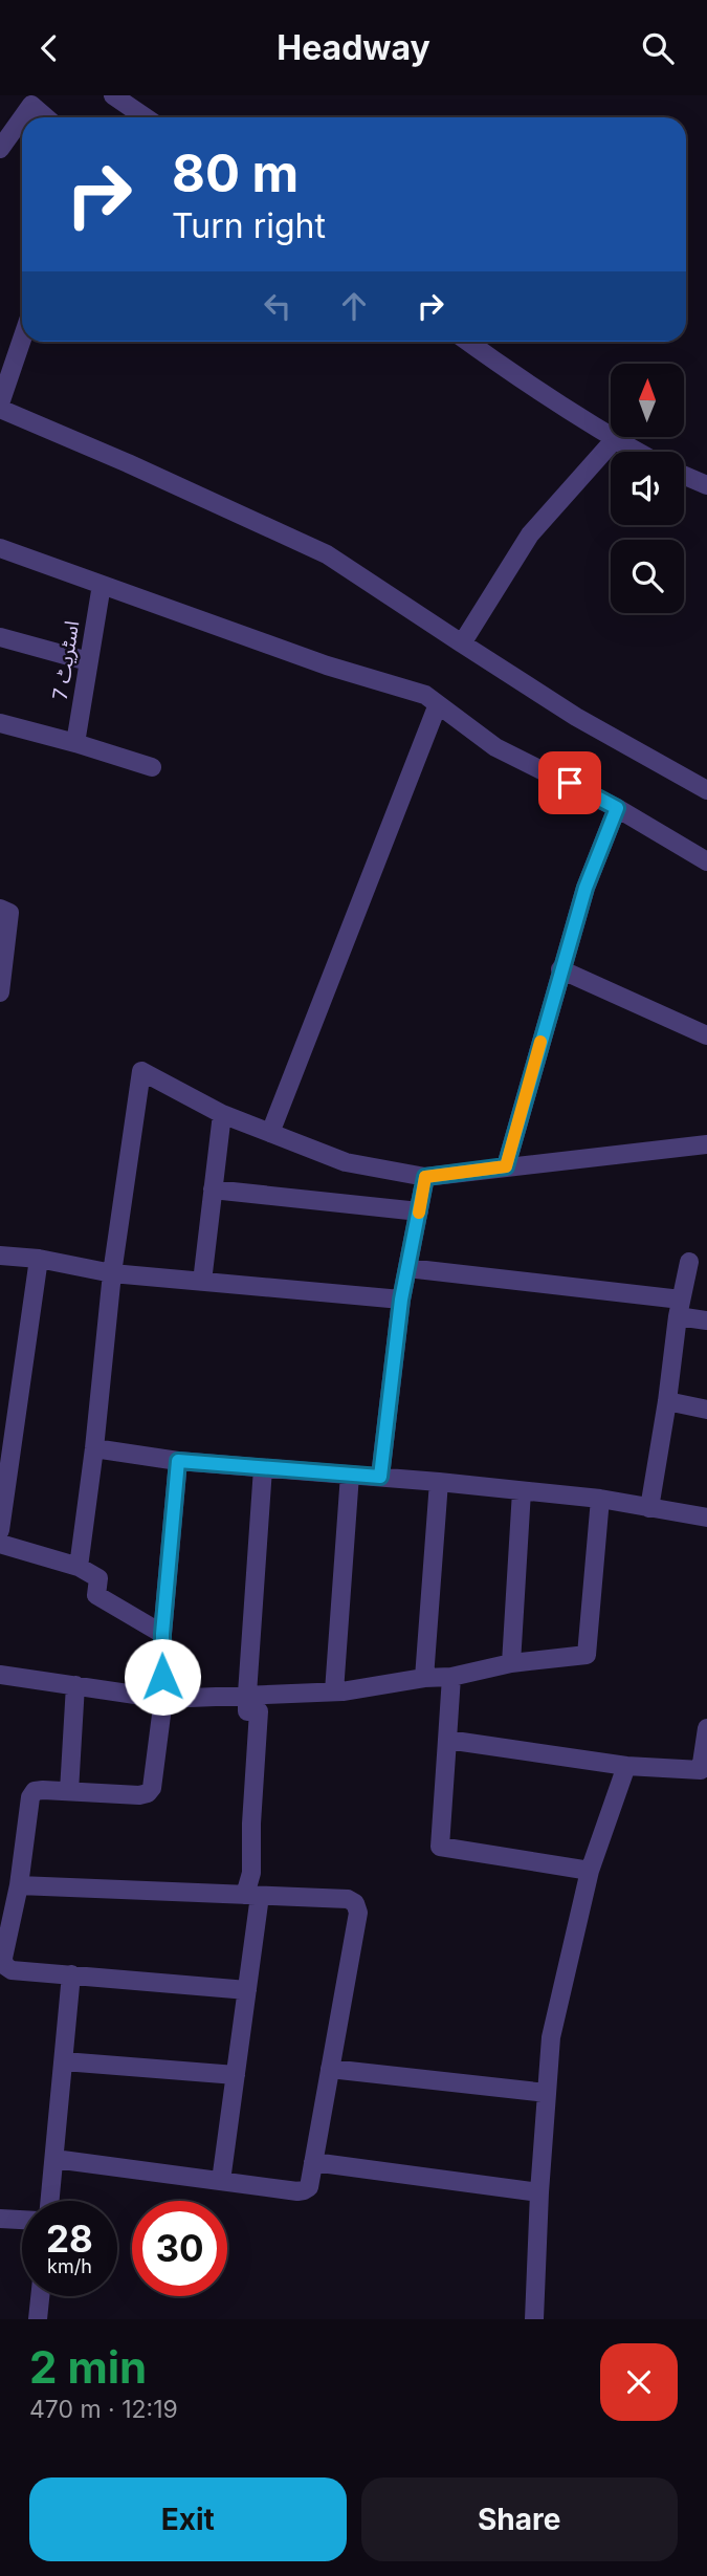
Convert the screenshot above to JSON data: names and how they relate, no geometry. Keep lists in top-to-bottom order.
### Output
{
  "streets": {
    "street": ["اسٹریٹ 7"]
  },
  "north": "top",
  "page": {
    "header": "Headway",
    "turn": ["80 m", "Turn right"],
    "speed": "28 km/h",
    "limit": "30",
    "heading": ["2 min", "470 m · 12:19"],
    "buttons": ["Exit", "Share"]
  }
}
